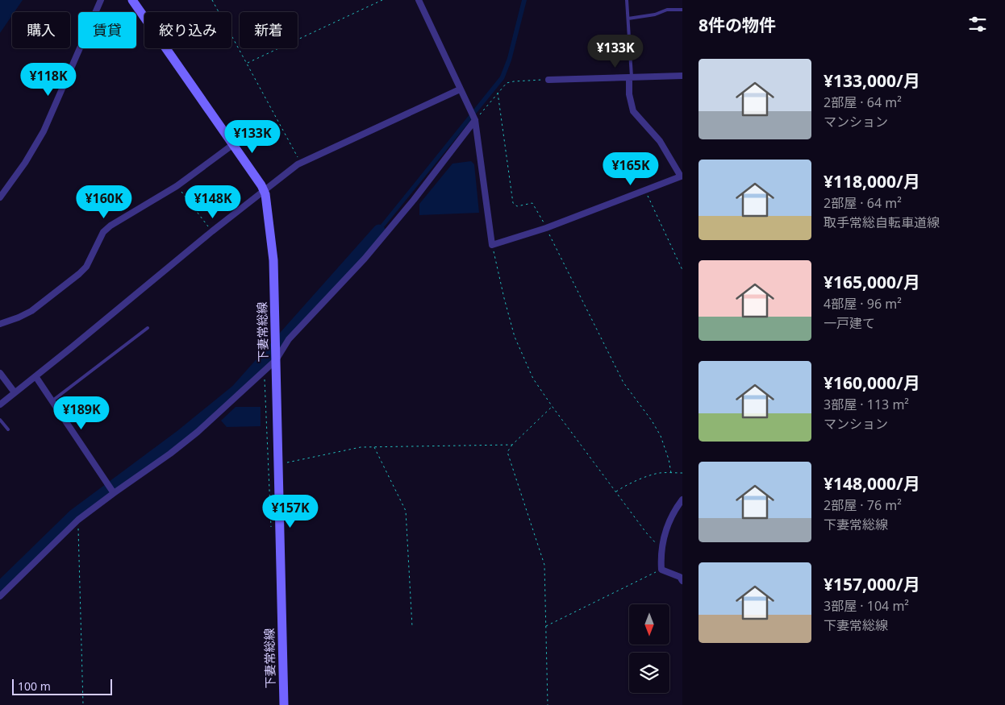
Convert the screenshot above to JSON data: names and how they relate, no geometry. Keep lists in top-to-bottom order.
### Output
{
  "streets": {
    "main road": ["下妻常総線"]
  },
  "scale_bar": "100 m",
  "north": "bottom",
  "page": {
    "heading": "8件の物件",
    "chip": [
      "購入",
      "賃貸",
      "絞り込み",
      "新着"
    ],
    "price": [
      "¥133K",
      "¥118K",
      "¥133K",
      "¥165K",
      "¥160K",
      "¥148K",
      "¥189K",
      "¥157K"
    ],
    "list": [
      {
        "name": "¥133,000/月",
        "note": "2部屋 · 64 m² · マンション"
      },
      {
        "name": "¥118,000/月",
        "note": "2部屋 · 64 m² · 取手常総自転車道線"
      },
      {
        "name": "¥165,000/月",
        "note": "4部屋 · 96 m² · 一戸建て"
      },
      {
        "name": "¥160,000/月",
        "note": "3部屋 · 113 m² · マンション"
      },
      {
        "name": "¥148,000/月",
        "note": "2部屋 · 76 m² · 下妻常総線"
      },
      {
        "name": "¥157,000/月",
        "note": "3部屋 · 104 m² · 下妻常総線"
      }
    ],
    "scale": "100 m"
  }
}
